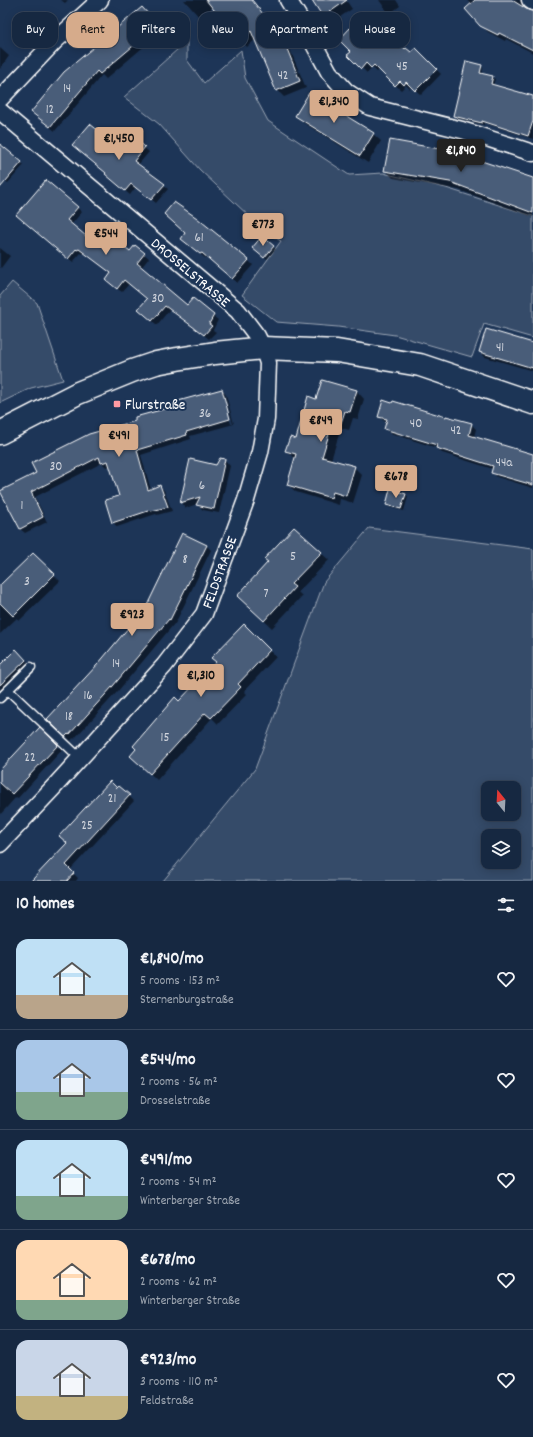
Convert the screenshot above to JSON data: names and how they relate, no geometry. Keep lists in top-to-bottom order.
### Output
{
  "streets": {
    "street": ["DROSSELSTRASSE", "FELDSTRASSE"]
  },
  "crossings": [
    ["DROSSELSTRASSE", "FELDSTRASSE"]
  ],
  "places": {
    "transit": ["Flurstraße"]
  },
  "house_numbers": [
    "45",
    "42",
    "14",
    "12",
    "61",
    "30",
    "41",
    "36",
    "40",
    "42",
    "44a",
    "30",
    "6",
    "1",
    "5",
    "8",
    "3",
    "7",
    "14",
    "16",
    "18",
    "15",
    "22",
    "21",
    "25"
  ],
  "north": "top",
  "page": {
    "chip": [
      "Buy",
      "Rent",
      "Filters",
      "New",
      "Apartment",
      "House"
    ],
    "price": [
      "€1,340",
      "€1,450",
      "€1,840",
      "€773",
      "€544",
      "€849",
      "€491",
      "€678",
      "€923",
      "€1,310"
    ],
    "heading": "10 homes",
    "list": [
      {
        "name": "€1,840/mo",
        "note": "5 rooms · 153 m² · Sternenburgstraße"
      },
      {
        "name": "€544/mo",
        "note": "2 rooms · 56 m² · Drosselstraße"
      },
      {
        "name": "€491/mo",
        "note": "2 rooms · 54 m² · Winterberger Straße"
      },
      {
        "name": "€678/mo",
        "note": "2 rooms · 62 m² · Winterberger Straße"
      },
      {
        "name": "€923/mo",
        "note": "3 rooms · 110 m² · Feldstraße"
      }
    ]
  }
}
